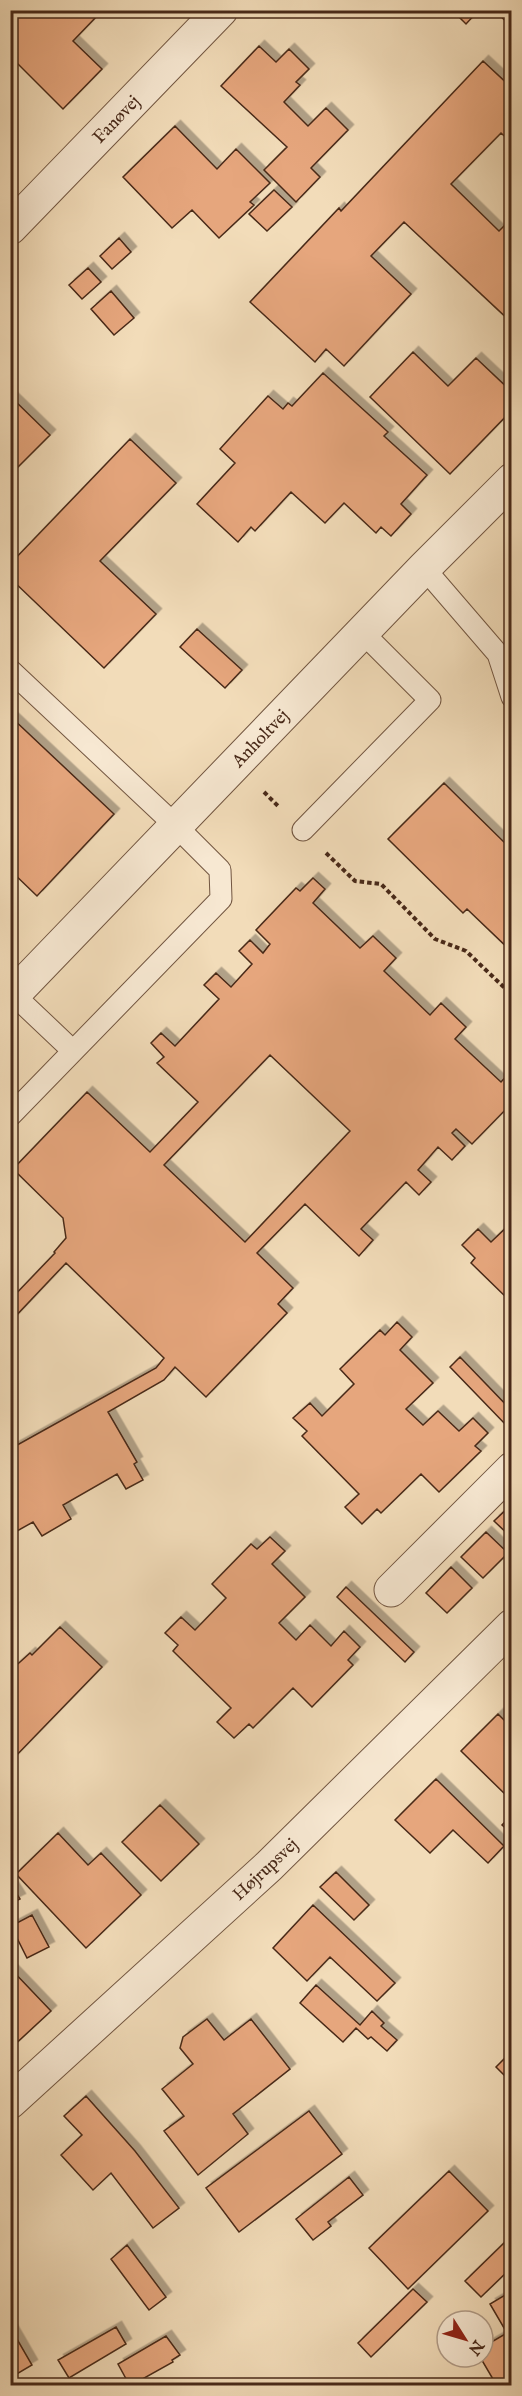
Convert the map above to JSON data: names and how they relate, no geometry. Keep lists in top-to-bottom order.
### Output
{
  "streets": {
    "street": ["Fanøvej", "Anholtvej", "Højrupsvej"]
  },
  "north": "bottom right"
}
